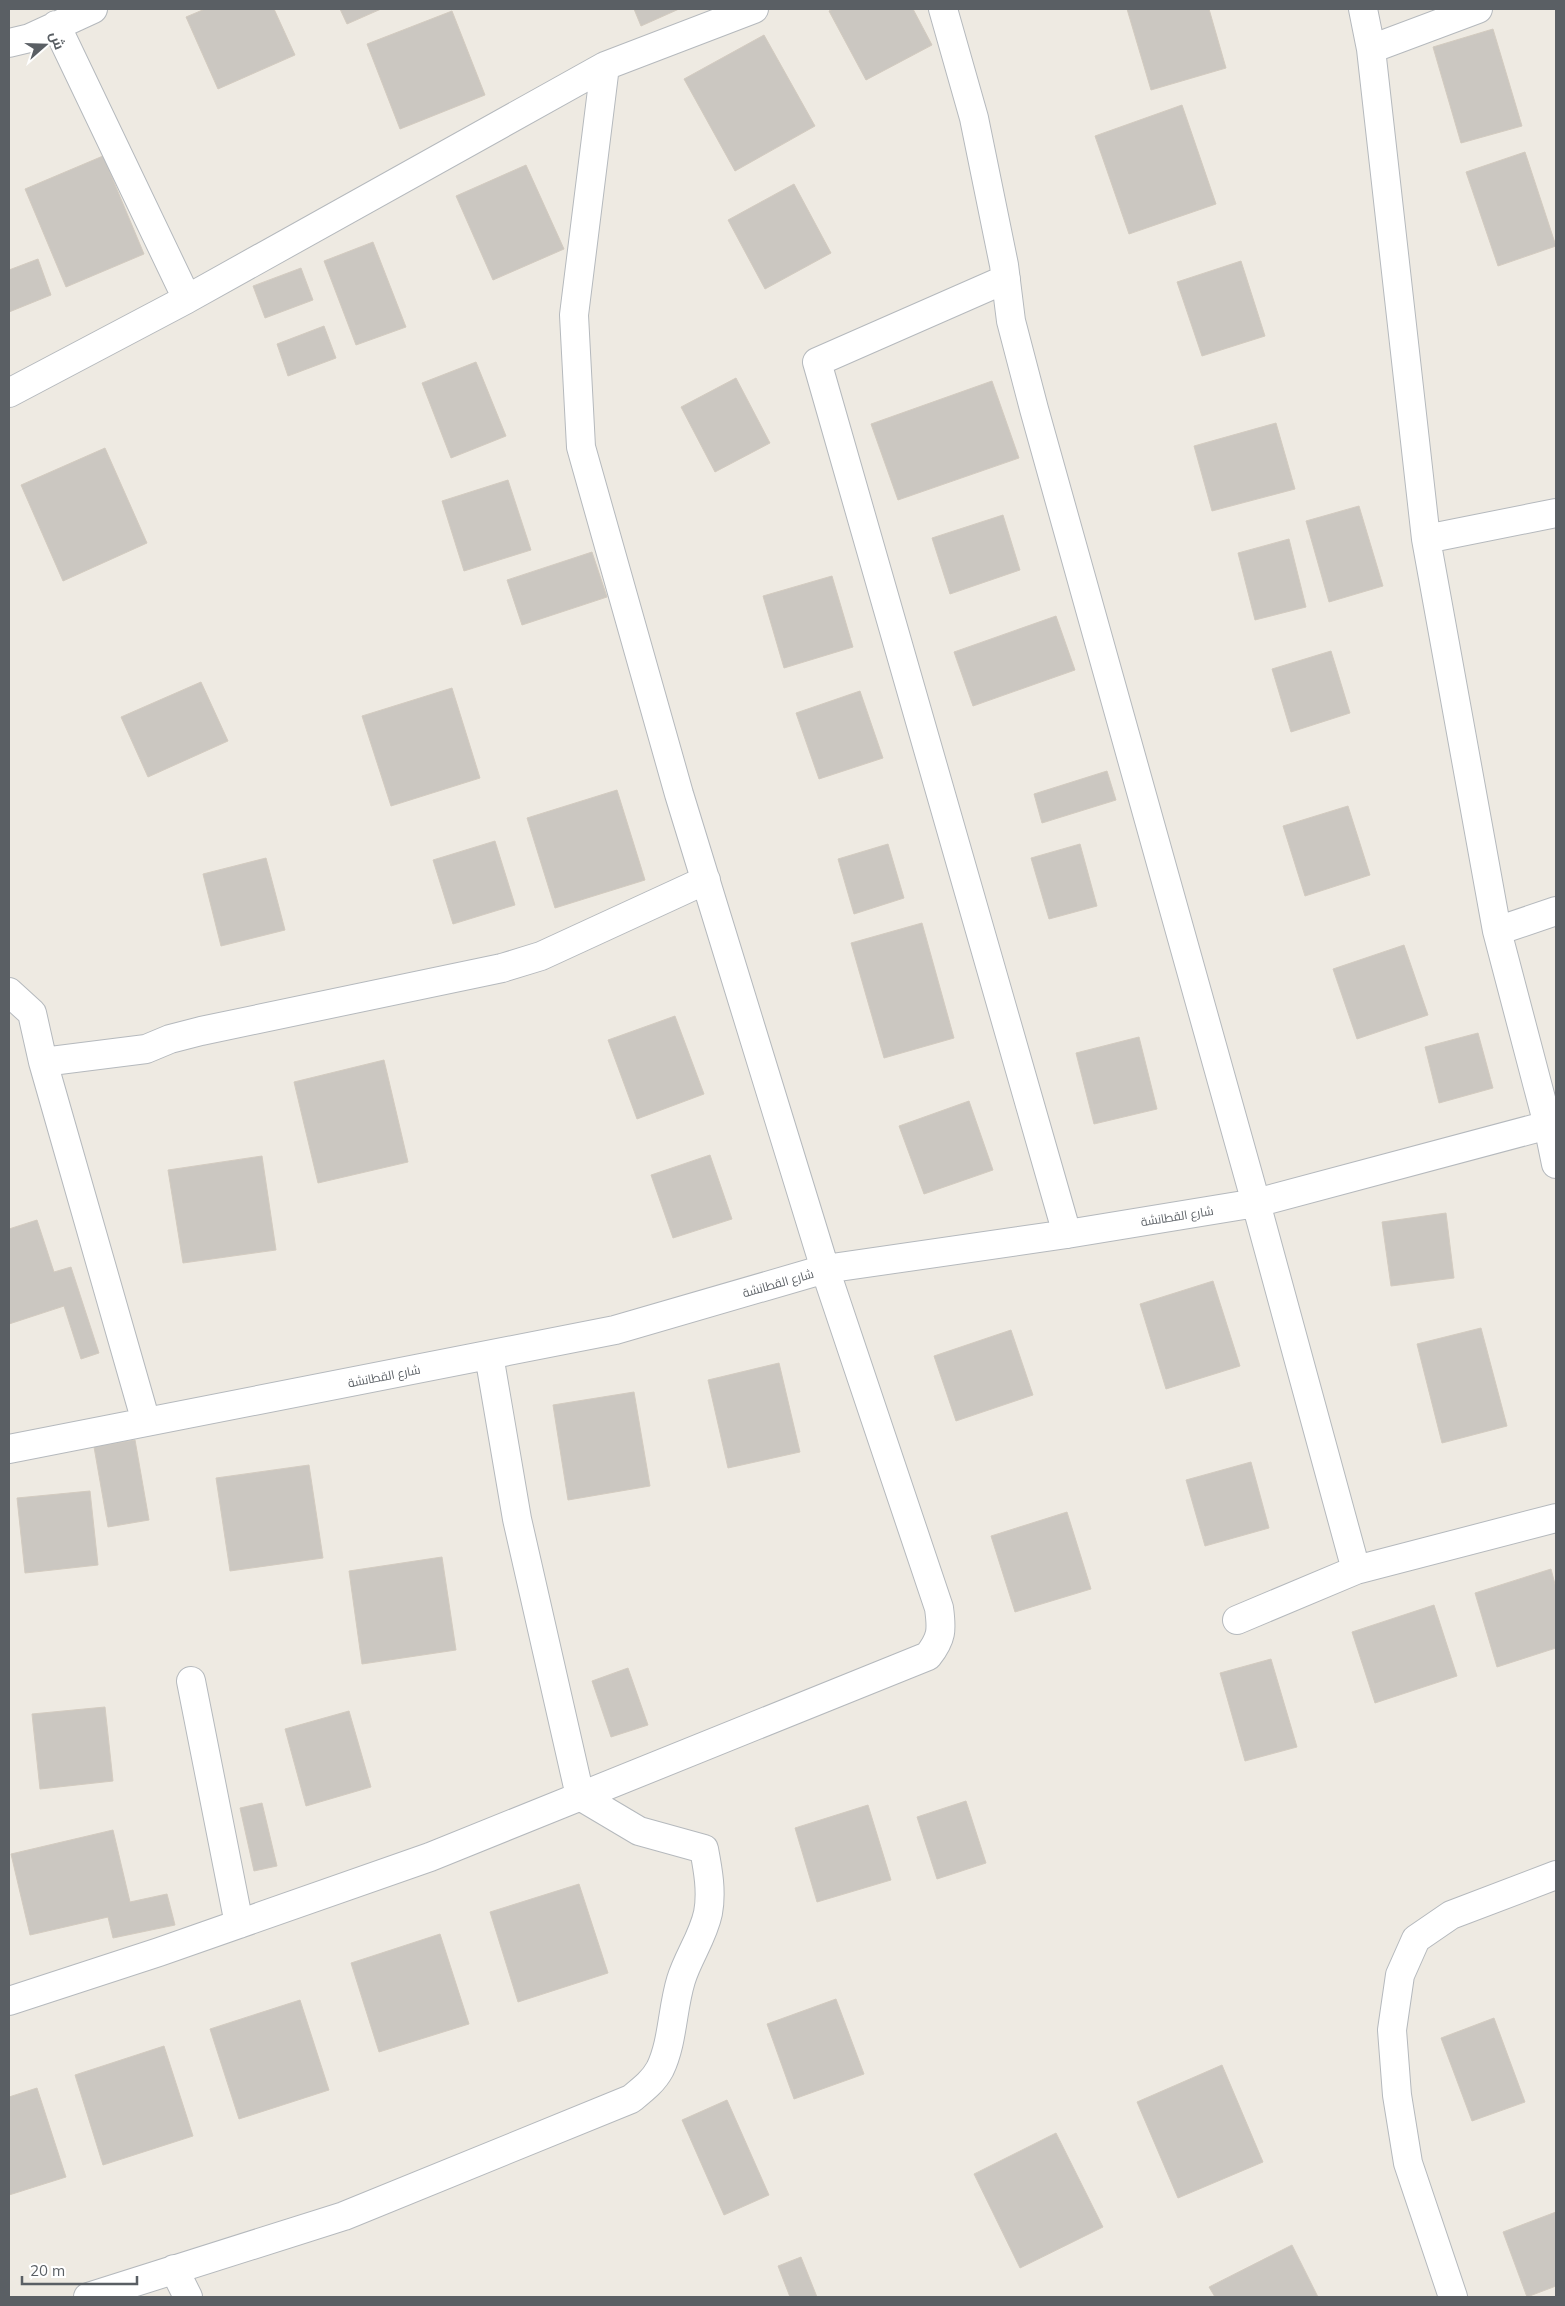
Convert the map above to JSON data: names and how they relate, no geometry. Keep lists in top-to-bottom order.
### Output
{
  "streets": {
    "street": ["شارع القطانشة"]
  },
  "scale_bar": "20 m",
  "north": "right"
}
